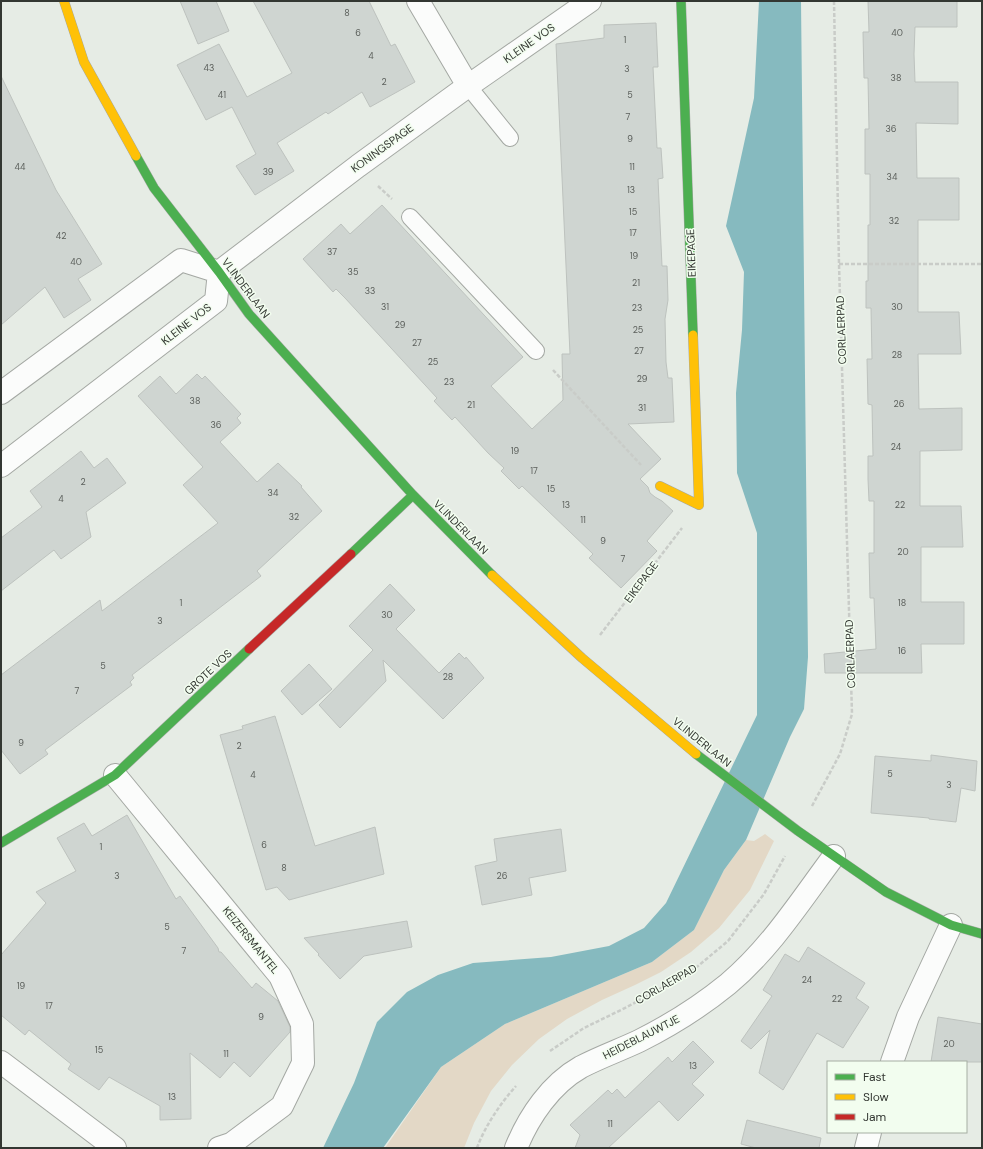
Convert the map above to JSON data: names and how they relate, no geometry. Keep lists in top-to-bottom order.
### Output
{
  "streets": {
    "street": [
      "KLEINE VOS",
      "KONINGSPAGE",
      "EIKEPAGE",
      "VLINDERLAAN",
      "GROTE VOS",
      "KEIZERSMANTEL",
      "HEIDEBLAUWTJE"
    ],
    "path": ["CORLAERPAD"]
  },
  "crossings": [
    ["KLEINE VOS", "KONINGSPAGE"],
    ["KLEINE VOS", "VLINDERLAAN"],
    ["KONINGSPAGE", "VLINDERLAAN"],
    ["EIKEPAGE", "VLINDERLAAN"],
    ["VLINDERLAAN", "CORLAERPAD"],
    ["VLINDERLAAN", "GROTE VOS"],
    ["VLINDERLAAN", "HEIDEBLAUWTJE"],
    ["GROTE VOS", "KEIZERSMANTEL"]
  ],
  "house_numbers": [
    "8",
    "6",
    "40",
    "1",
    "4",
    "43",
    "3",
    "38",
    "2",
    "41",
    "5",
    "7",
    "36",
    "9",
    "44",
    "11",
    "39",
    "34",
    "13",
    "15",
    "32",
    "17",
    "42",
    "37",
    "19",
    "40",
    "35",
    "21",
    "33",
    "31",
    "30",
    "23",
    "29",
    "25",
    "27",
    "27",
    "28",
    "25",
    "29",
    "23",
    "38",
    "26",
    "21",
    "31",
    "36",
    "24",
    "19",
    "17",
    "2",
    "15",
    "34",
    "4",
    "13",
    "22",
    "32",
    "11",
    "9",
    "20",
    "7",
    "1",
    "18",
    "30",
    "3",
    "16",
    "5",
    "28",
    "7",
    "9",
    "2",
    "5",
    "4",
    "3",
    "6",
    "1",
    "8",
    "3",
    "26",
    "5",
    "7",
    "24",
    "19",
    "22",
    "17",
    "9",
    "20",
    "15",
    "11",
    "13",
    "13",
    "11"
  ],
  "legend": ["Fast", "Slow", "Jam"]
}
